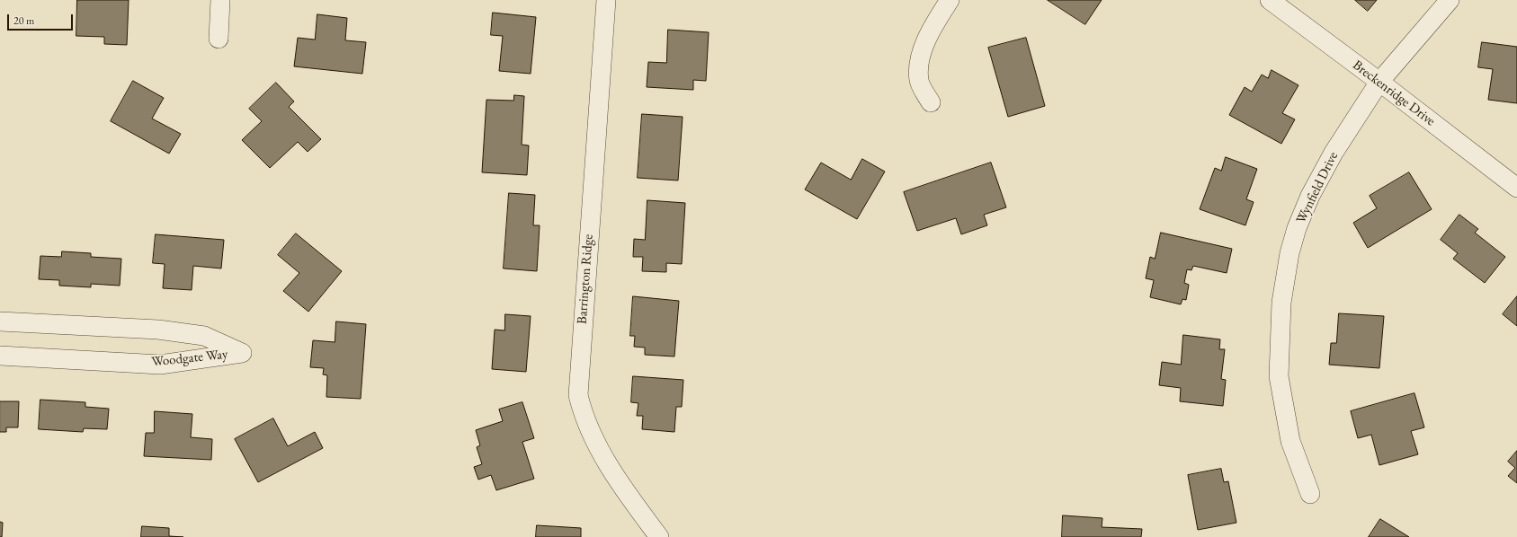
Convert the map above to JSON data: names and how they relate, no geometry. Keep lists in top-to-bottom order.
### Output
{
  "streets": {
    "street": [
      "Breckenridge Drive",
      "Wynfield Drive",
      "Barrington Ridge",
      "Woodgate Way"
    ]
  },
  "crossings": [
    ["Breckenridge Drive", "Wynfield Drive"]
  ],
  "scale_bar": "20 m"
}
